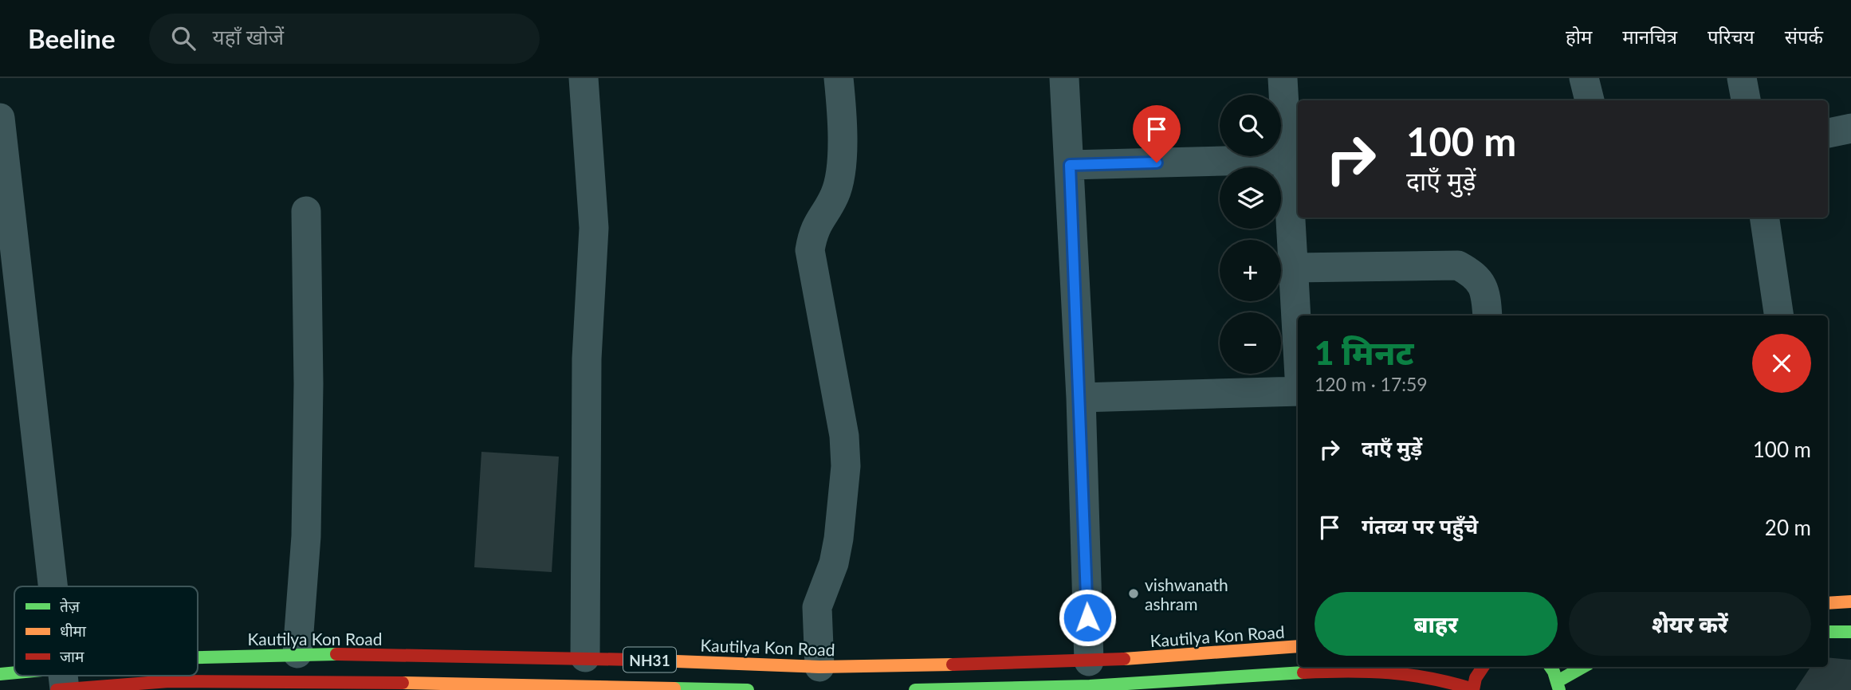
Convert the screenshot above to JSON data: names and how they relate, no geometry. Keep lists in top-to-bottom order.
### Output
{
  "streets": {
    "main road": ["Kautilya Kon Road", "NH31"]
  },
  "places": ["vishwanath ashram"],
  "legend": ["तेज़", "धीमा", "जाम"],
  "page": {
    "header": "Beeline",
    "search": "यहाँ खोजें",
    "nav": [
      "होम",
      "मानचित्र",
      "परिचय",
      "संपर्क"
    ],
    "map_buttons": ["+", "−"],
    "turn": ["100 m", "दाएँ मुड़ें"],
    "heading": ["1 मिनट", "120 m · 17:59"],
    "list": [
      {
        "name": "दाएँ मुड़ें",
        "value": "100 m"
      },
      {
        "name": "गंतव्य पर पहुँचे",
        "value": "20 m"
      }
    ],
    "buttons": ["बाहर", "शेयर करें"]
  }
}
